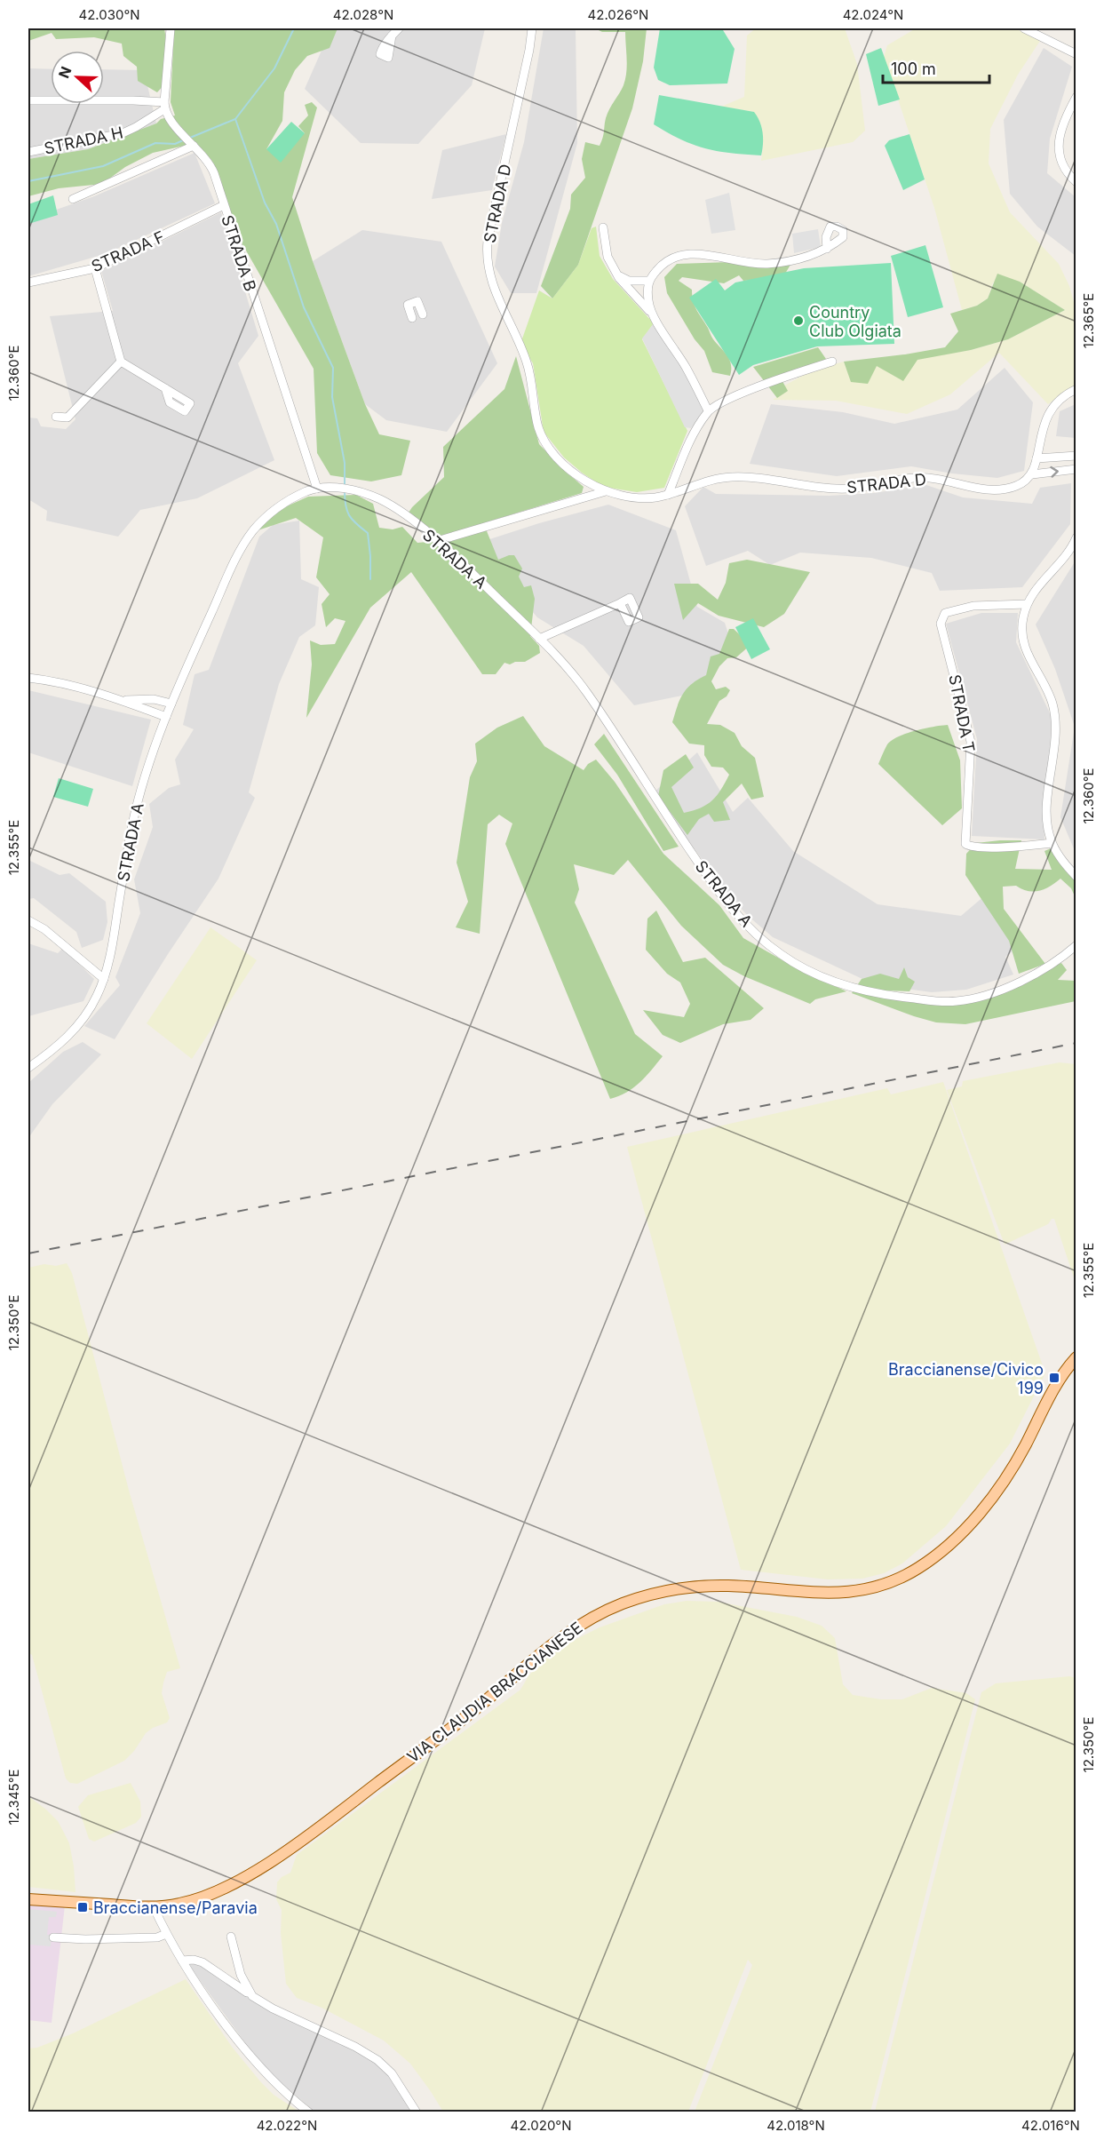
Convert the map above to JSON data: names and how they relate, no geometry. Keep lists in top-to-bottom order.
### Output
{
  "streets": {
    "main road": ["VIA CLAUDIA BRACCIANESE"],
    "street": [
      "STRADA H",
      "STRADA D",
      "STRADA F",
      "STRADA B",
      "STRADA A",
      "STRADA T"
    ]
  },
  "crossings": [
    ["STRADA H", "STRADA B"],
    ["STRADA D", "STRADA A"],
    ["STRADA F", "STRADA B"],
    ["STRADA B", "STRADA A"]
  ],
  "places": {
    "other": ["Country Club Olgiata"],
    "transit": ["Braccianense/Civico 199", "Braccianense/Paravia"]
  },
  "scale_bar": "100 m",
  "north": "left",
  "coordinates": [
    "42.030°N",
    "42.028°N",
    "42.026°N",
    "42.024°N",
    "12.365°E",
    "12.360°E",
    "12.355°E",
    "12.350°E",
    "12.345°E",
    "42.022°N",
    "42.020°N",
    "42.018°N",
    "42.016°N"
  ]
}
